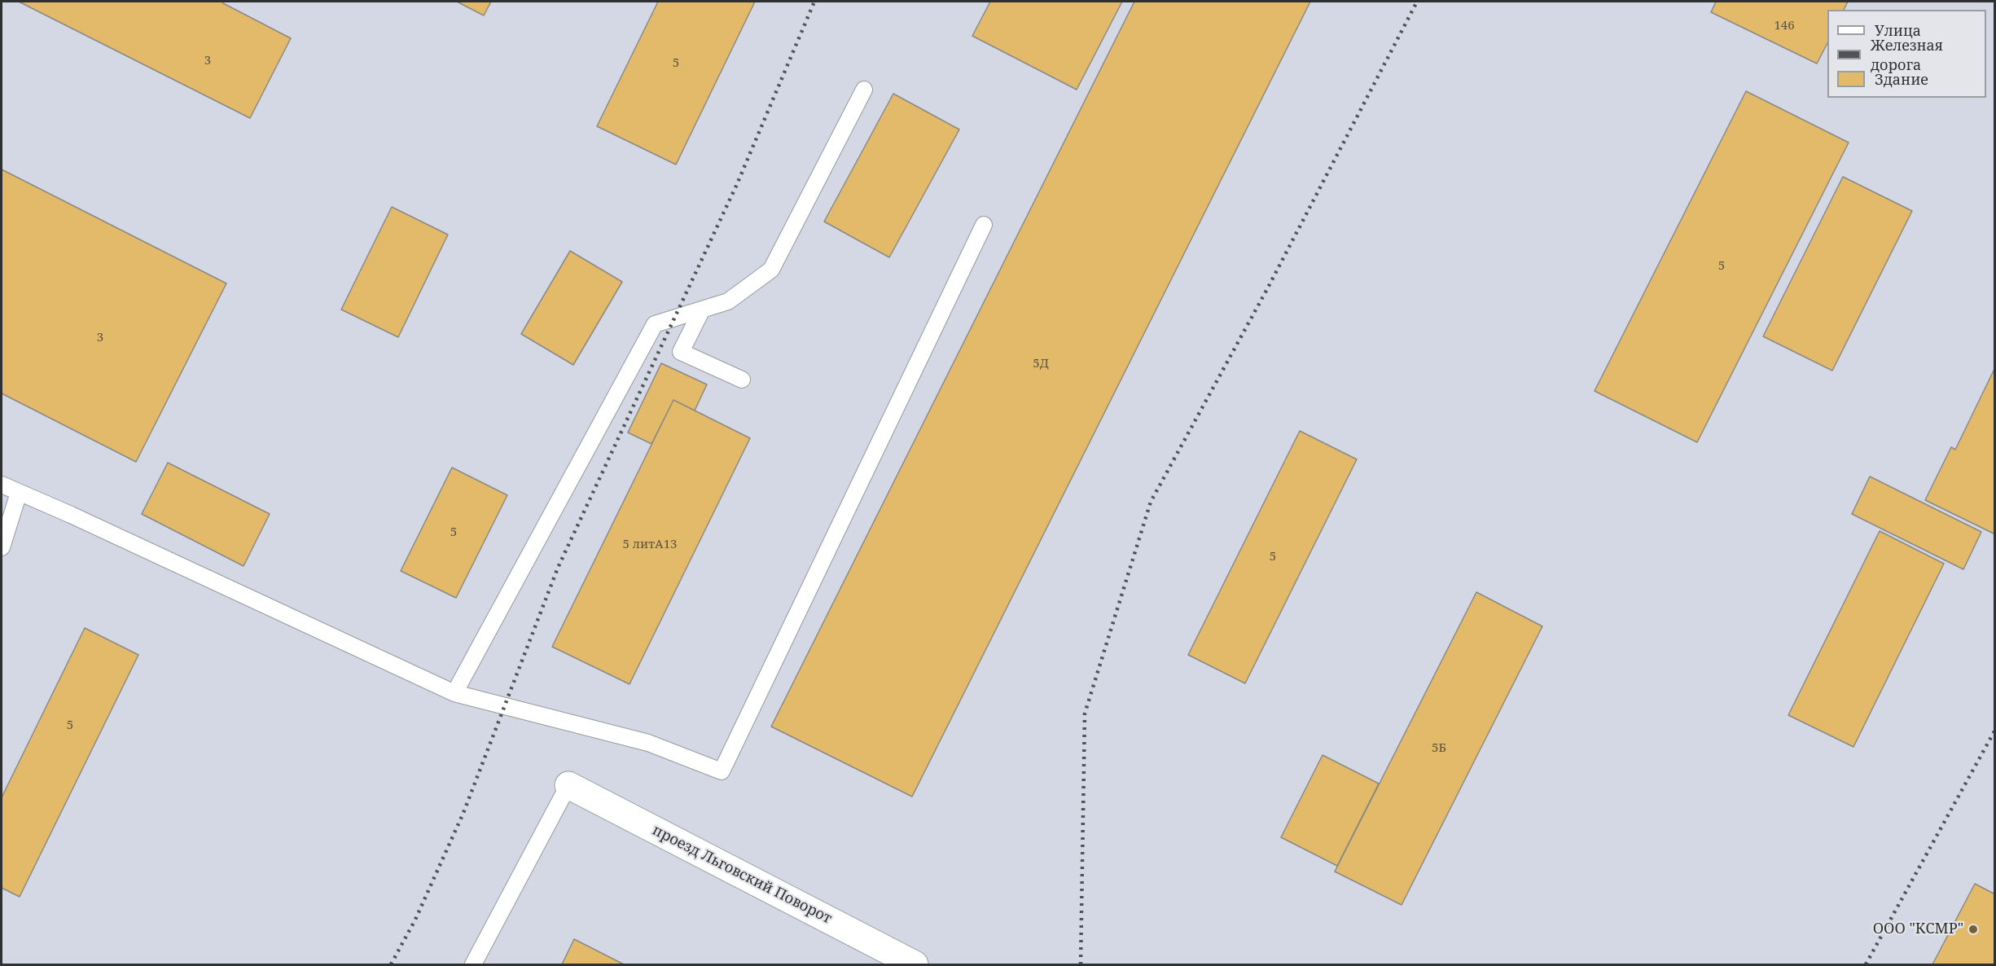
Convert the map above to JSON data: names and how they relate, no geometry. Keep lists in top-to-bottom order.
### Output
{
  "streets": {
    "street": ["проезд Льговский Поворот"]
  },
  "places": ["ООО \"КСМР\""],
  "house_numbers": [
    "146",
    "3",
    "5",
    "5",
    "3",
    "5Д",
    "5",
    "5 литА13",
    "5",
    "5",
    "5Б"
  ],
  "legend": ["Улица", "Железная дорога", "Здание"]
}
